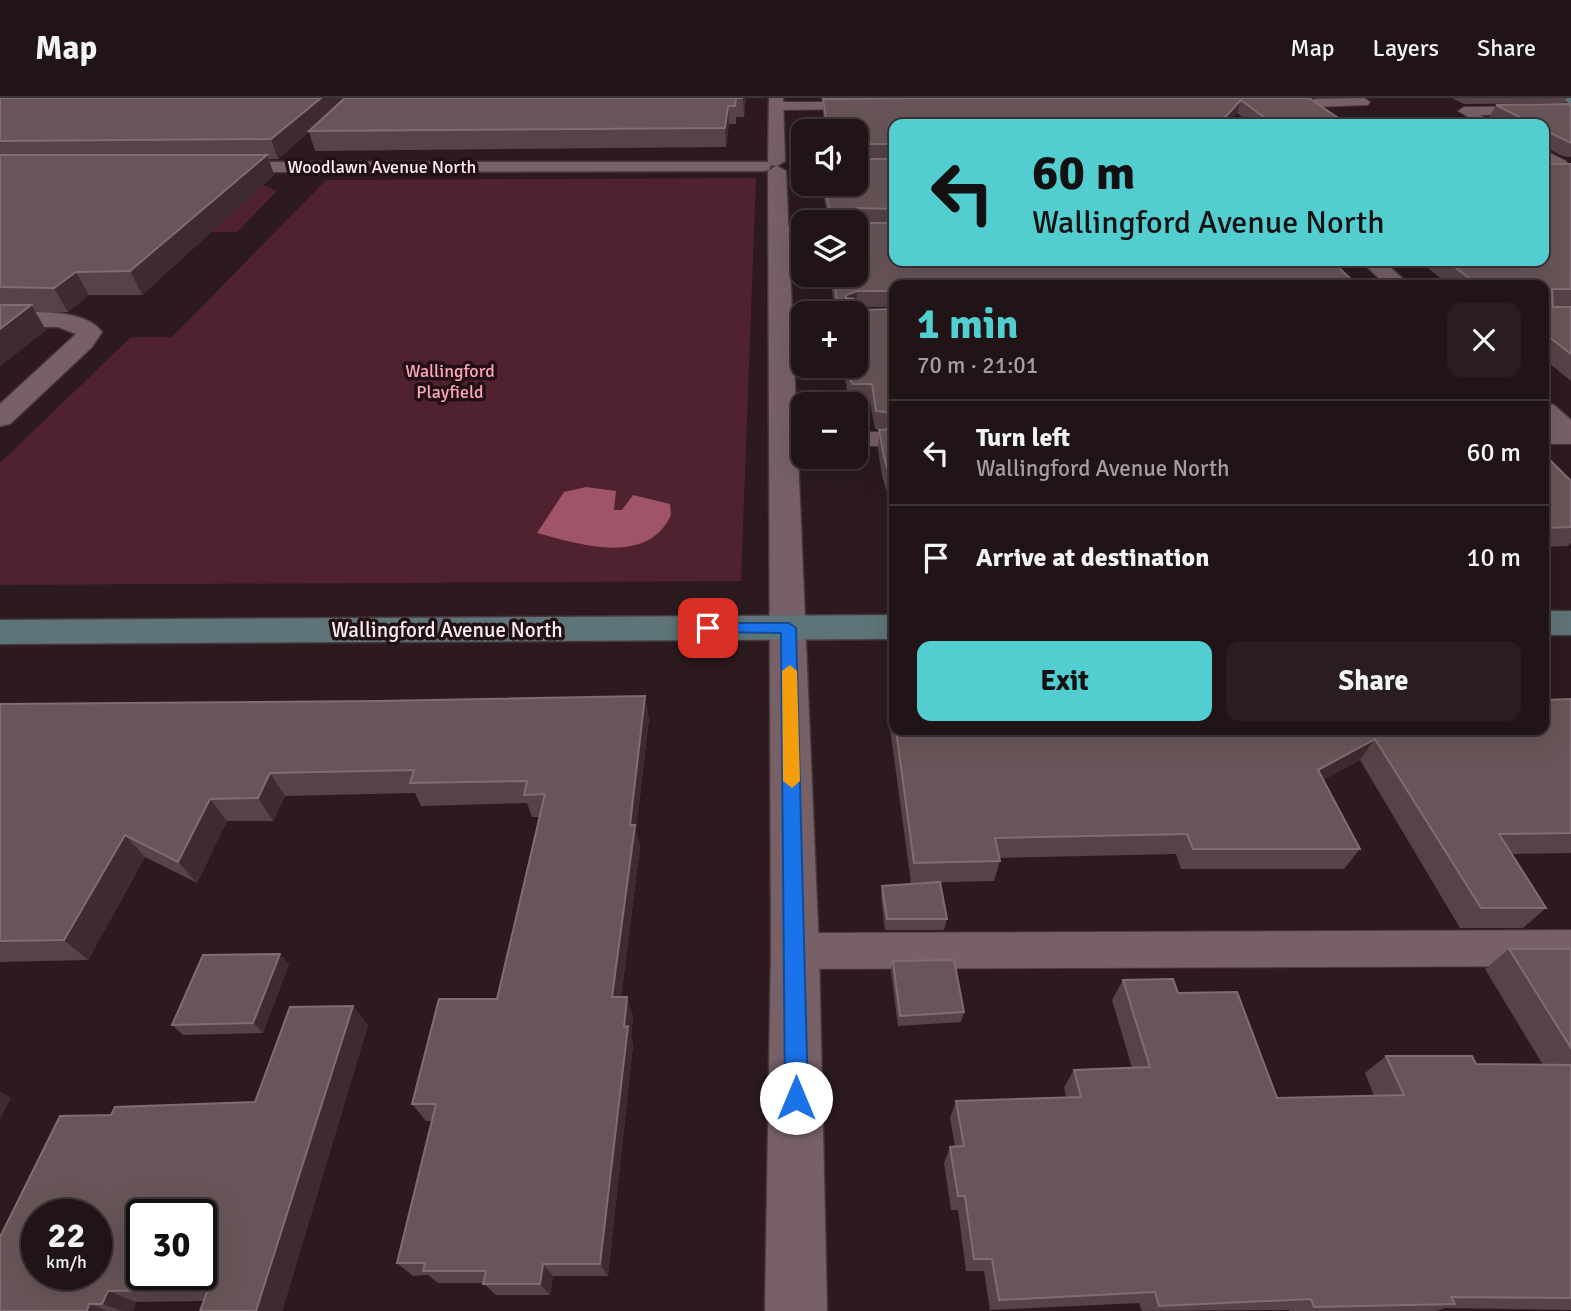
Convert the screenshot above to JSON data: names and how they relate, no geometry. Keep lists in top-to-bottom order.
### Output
{
  "streets": {
    "street": ["Woodlawn Avenue North", "Wallingford Avenue North"]
  },
  "parks": ["Wallingford Playfield"],
  "page": {
    "header": "Map",
    "nav": ["Map", "Layers", "Share"],
    "map_buttons": ["+", "−"],
    "turn": ["60 m", "Wallingford Avenue North"],
    "heading": ["1 min", "70 m · 21:01"],
    "list": [
      {
        "name": "Turn left",
        "note": "Wallingford Avenue North",
        "value": "60 m"
      },
      {
        "name": "Arrive at destination",
        "value": "10 m"
      }
    ],
    "buttons": ["Exit", "Share"],
    "speed": "22 km/h",
    "limit": "30"
  }
}
